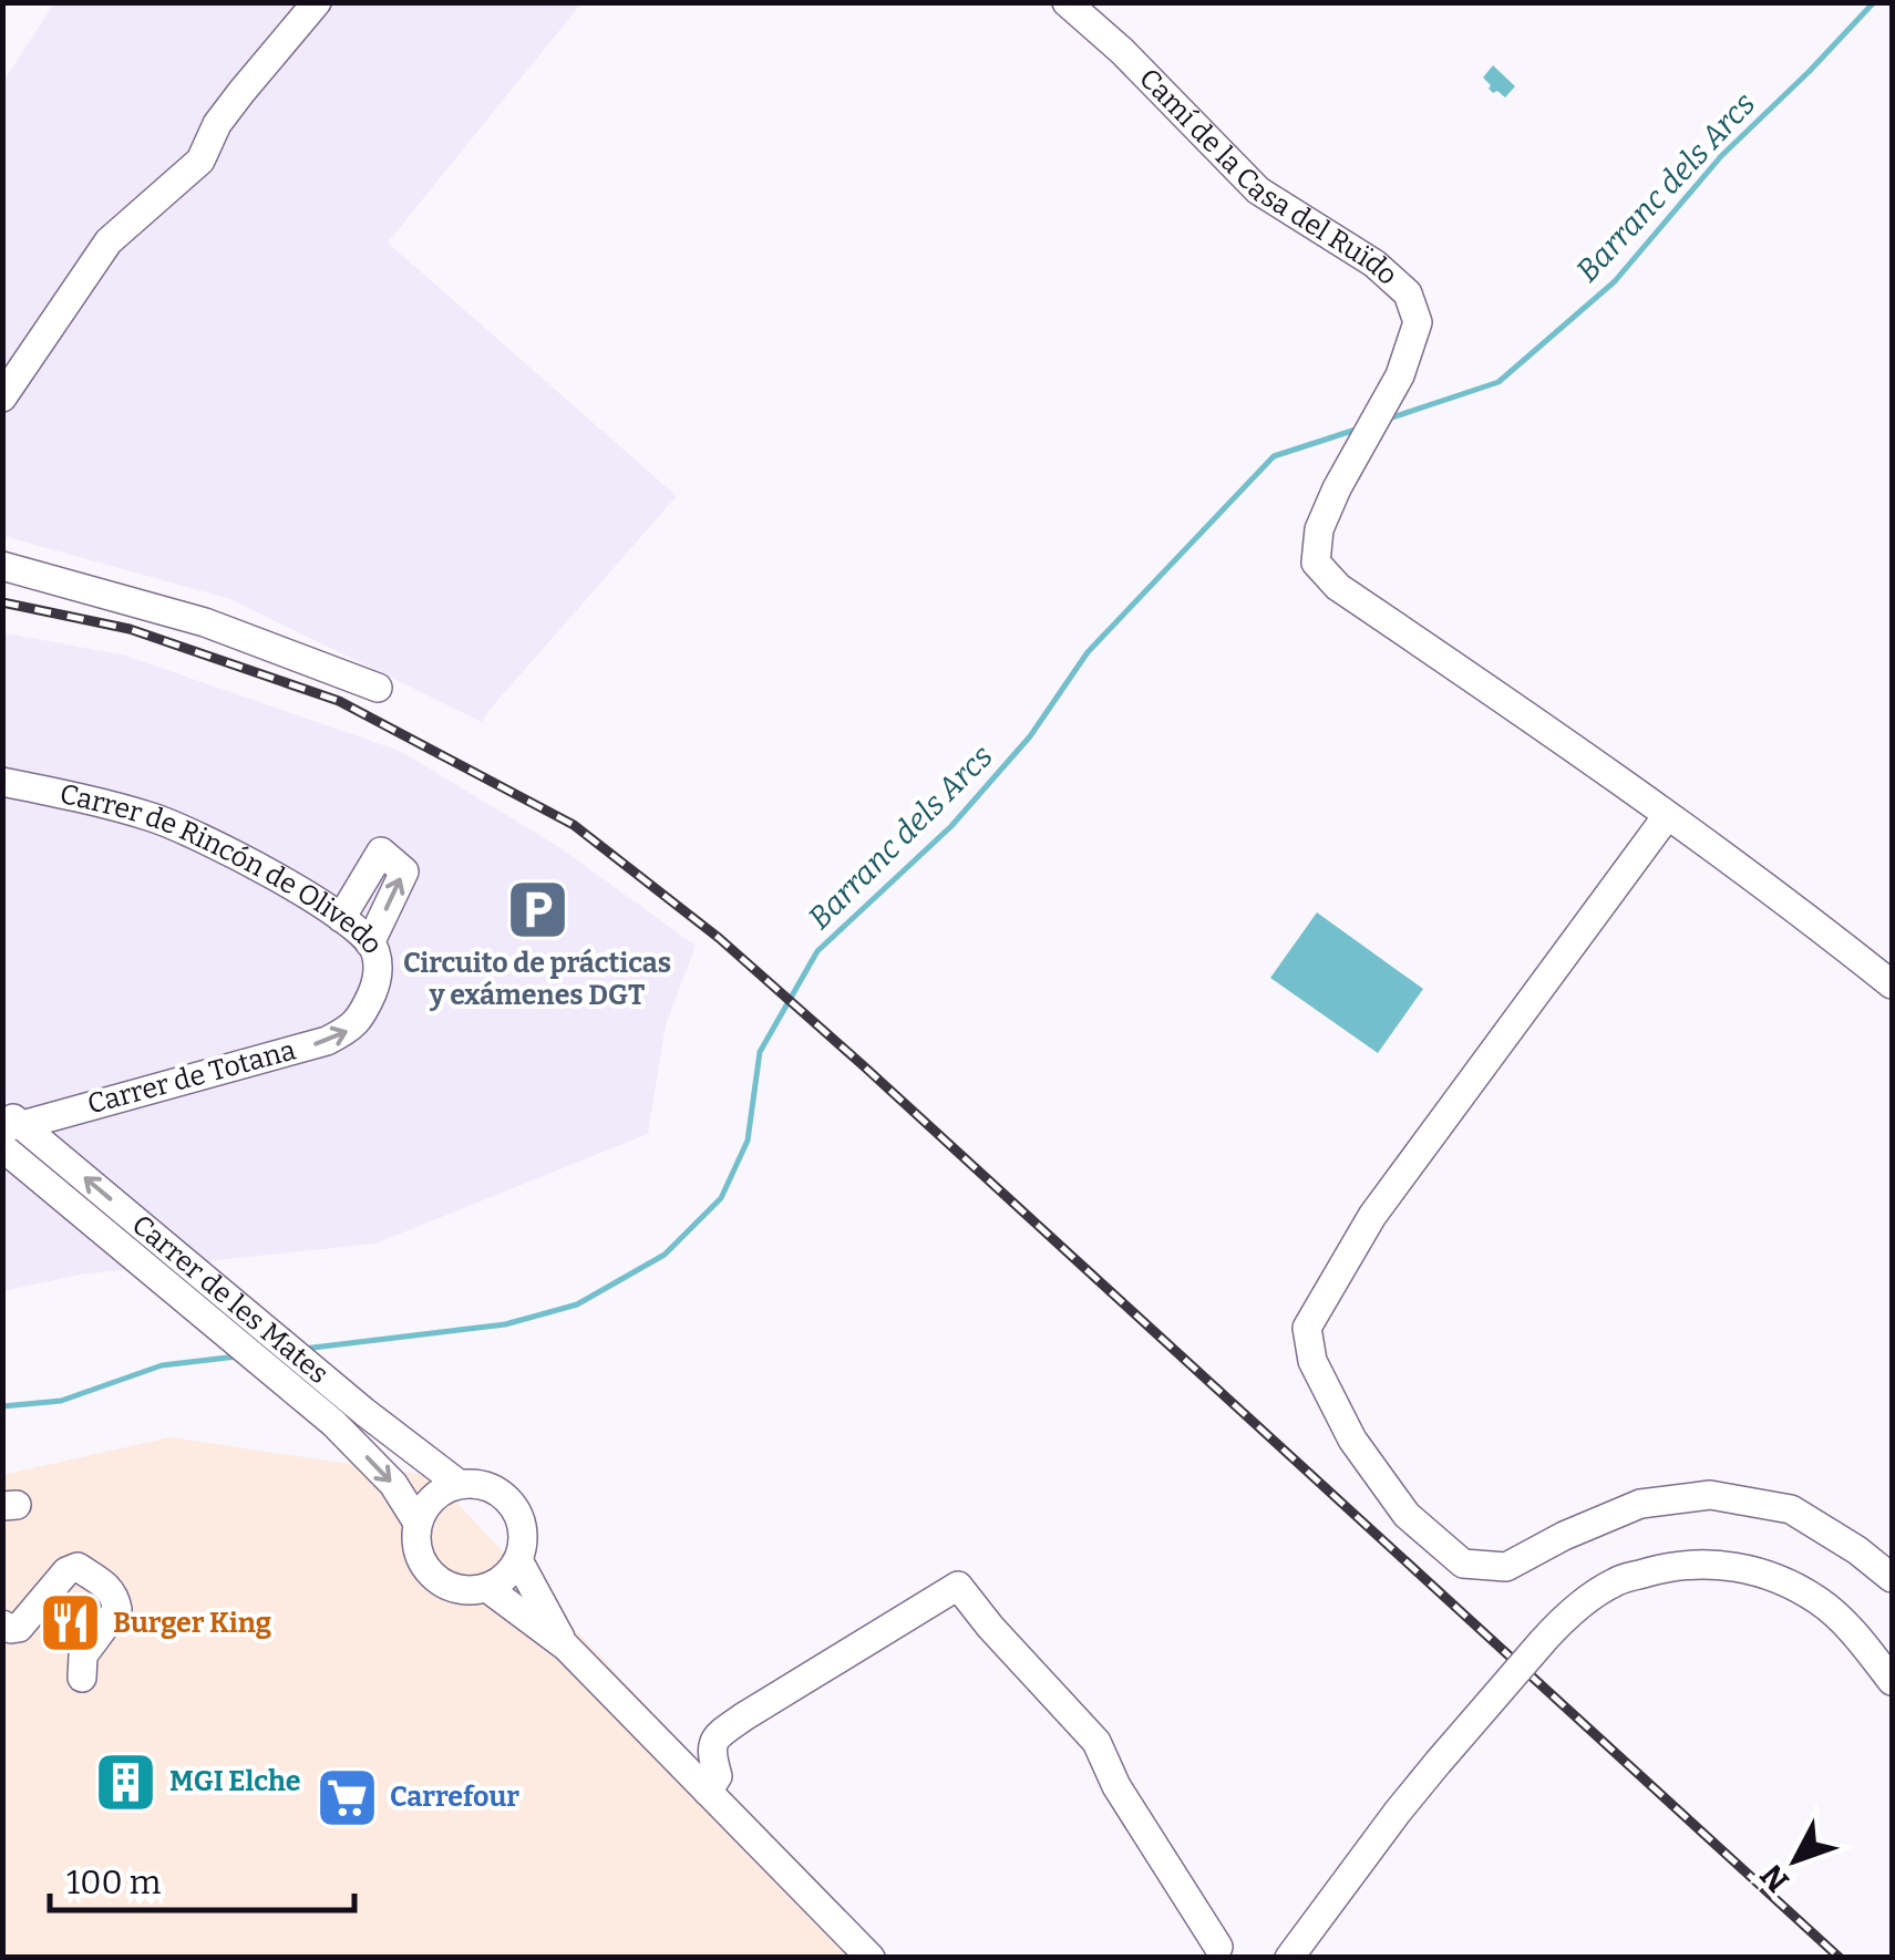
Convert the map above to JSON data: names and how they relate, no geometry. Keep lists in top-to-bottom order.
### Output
{
  "streets": {
    "street": [
      "Camí de la Casa del Ruïdo",
      "Carrer de Rincón de Olivedo",
      "Carrer de Totana",
      "Carrer de les Mates"
    ]
  },
  "crossings": [
    ["Carrer de Rincón de Olivedo", "Carrer de Totana"],
    ["Carrer de Totana", "Carrer de les Mates"]
  ],
  "one_way": ["Carrer de Totana"],
  "water": ["Barranc dels Arcs"],
  "places": {
    "parking": ["Circuito de prácticas y exámenes DGT"],
    "restaurant": ["Burger King"],
    "building": ["MGI Elche"],
    "supermarket": ["Carrefour"]
  },
  "scale_bar": "100 m",
  "north": "bottom left"
}
